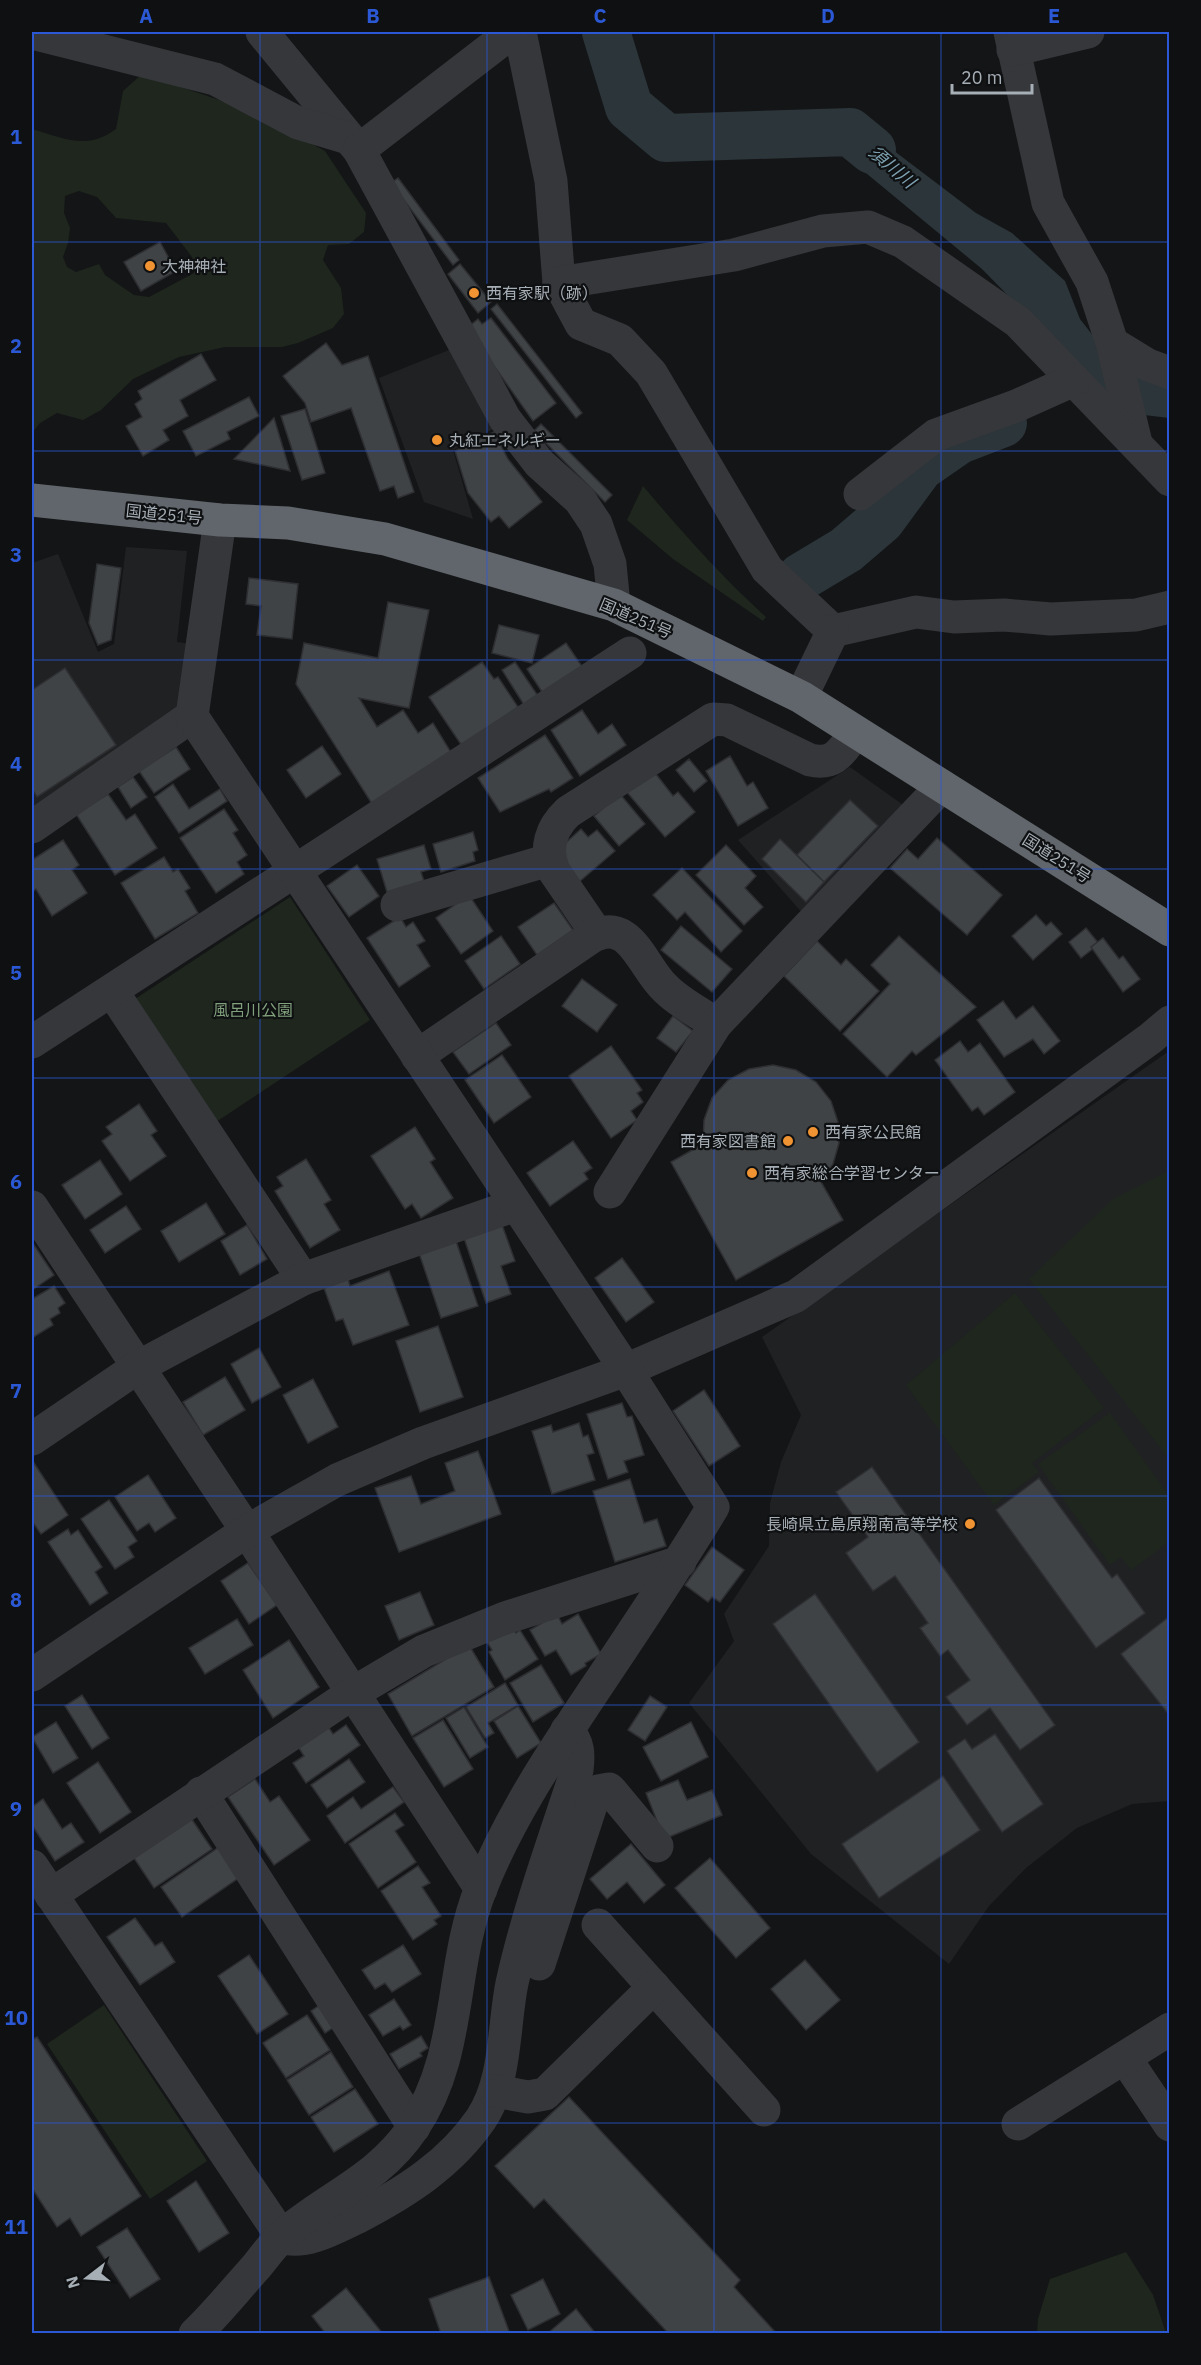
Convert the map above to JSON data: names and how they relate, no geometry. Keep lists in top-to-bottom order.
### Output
{
  "streets": {
    "highway": ["国道251号"]
  },
  "water": ["須川川"],
  "parks": ["風呂川公園"],
  "places": [
    "大神神社",
    "西有家駅（跡）",
    "丸紅エネルギー",
    "西有家公民館",
    "西有家図書館",
    "西有家総合学習センター",
    "長崎県立島原翔南高等学校"
  ],
  "scale_bar": "20 m",
  "north": "left",
  "grid": {
    "columns": [
      "A",
      "B",
      "C",
      "D",
      "E"
    ],
    "rows": [
      "1",
      "2",
      "3",
      "4",
      "5",
      "6",
      "7",
      "8",
      "9",
      "10",
      "11"
    ]
  }
}
